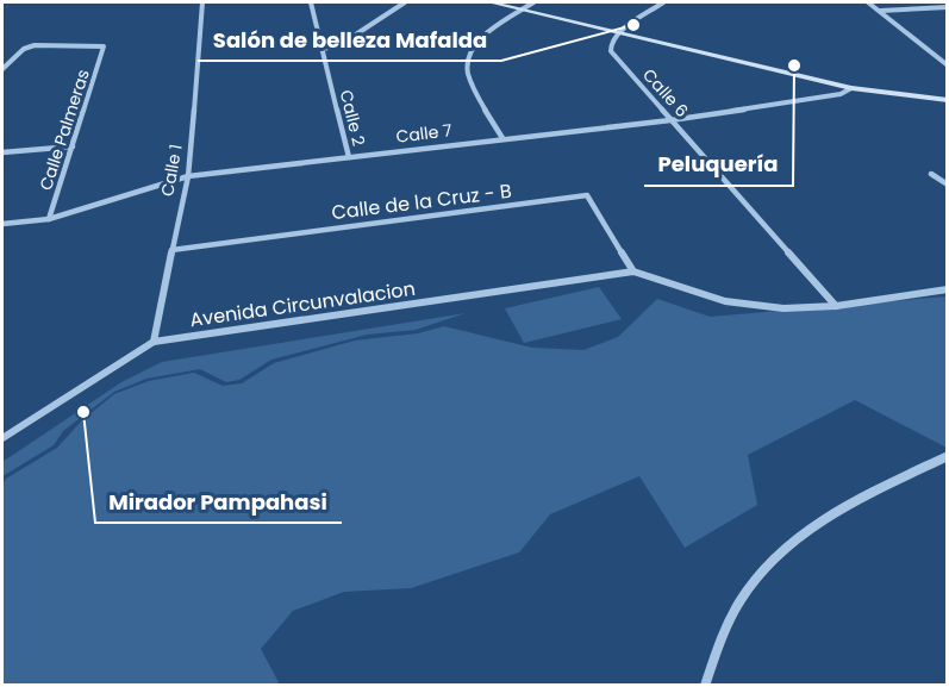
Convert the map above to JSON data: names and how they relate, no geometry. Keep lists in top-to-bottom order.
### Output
{
  "streets": {
    "street": [
      "Calle 6",
      "Calle 2",
      "Calle Palmeras",
      "Calle 7",
      "Calle 1",
      "Calle de la Cruz - B",
      "Avenida Circunvalacion"
    ]
  },
  "crossings": [
    ["Calle 6", "Calle 7"],
    ["Calle 2", "Calle 7"],
    ["Calle Palmeras", "Calle 7"],
    ["Calle 7", "Calle 1"],
    ["Calle 1", "Calle de la Cruz - B"],
    ["Calle 1", "Avenida Circunvalacion"],
    ["Calle de la Cruz - B", "Avenida Circunvalacion"]
  ],
  "places": ["Salón de belleza Mafalda", "Peluquería", "Mirador Pampahasi"]
}
